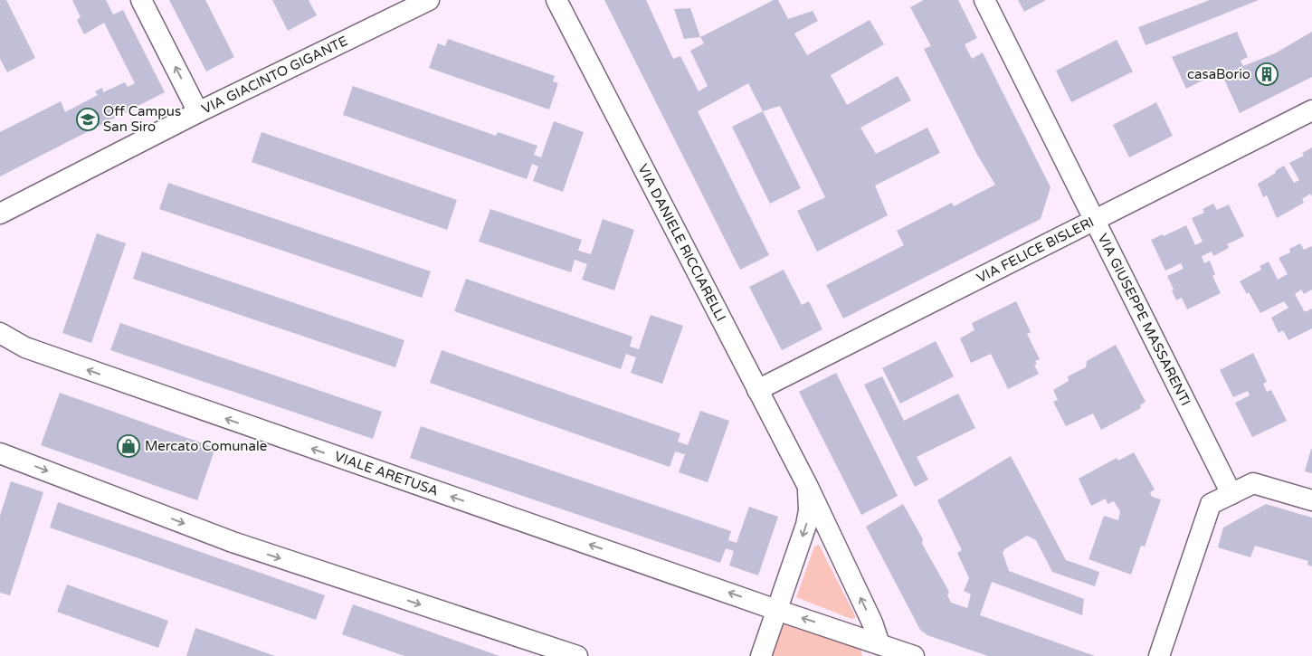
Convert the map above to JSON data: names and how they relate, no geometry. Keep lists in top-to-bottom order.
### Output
{
  "streets": {
    "street": [
      "VIA GIACINTO GIGANTE",
      "VIA DANIELE RICCIARELLI",
      "VIA FELICE BISLERI",
      "VIA GIUSEPPE MASSARENTI",
      "VIALE ARETUSA"
    ]
  },
  "crossings": [
    ["VIA DANIELE RICCIARELLI", "VIA FELICE BISLERI"],
    ["VIA DANIELE RICCIARELLI", "VIALE ARETUSA"],
    ["VIA FELICE BISLERI", "VIA GIUSEPPE MASSARENTI"]
  ],
  "places": {
    "building": ["casaBorio"],
    "school or university": ["Off Campus San Siro"],
    "shop": ["Mercato Comunale"]
  }
}
